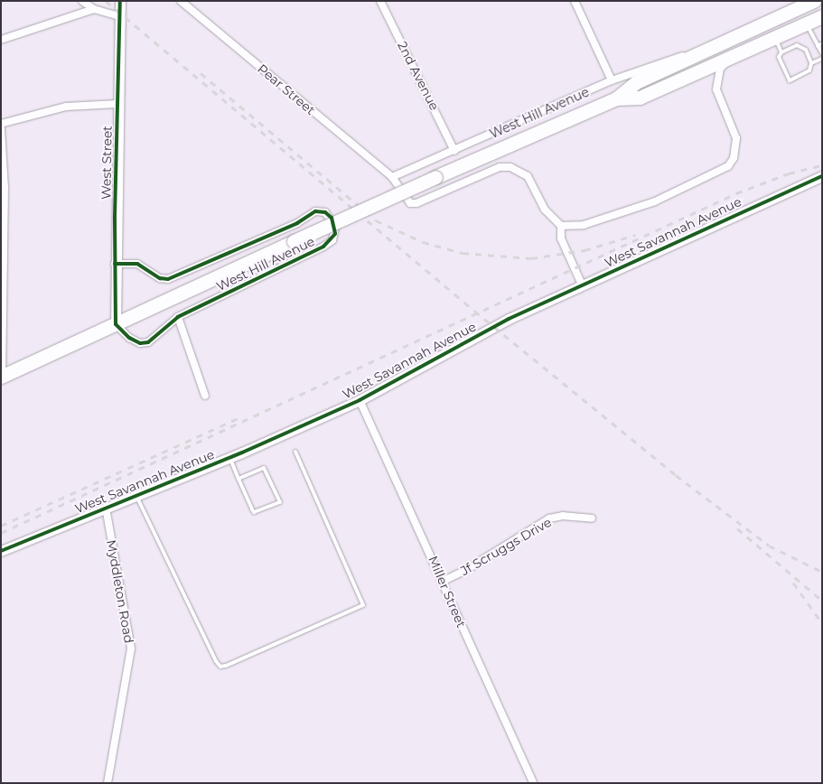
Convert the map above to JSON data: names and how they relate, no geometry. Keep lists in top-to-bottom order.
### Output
{
  "streets": {
    "highway": ["West Hill Avenue"],
    "street": [
      "2nd Avenue",
      "Pear Street",
      "West Street",
      "West Savannah Avenue",
      "Jf Scruggs Drive",
      "Myddleton Road",
      "Miller Street"
    ]
  },
  "crossings": [
    ["2nd Avenue", "West Hill Avenue"],
    ["Pear Street", "West Hill Avenue"],
    ["West Hill Avenue", "West Street"],
    ["West Savannah Avenue", "Myddleton Road"],
    ["West Savannah Avenue", "Miller Street"],
    ["Jf Scruggs Drive", "Miller Street"]
  ]
}
